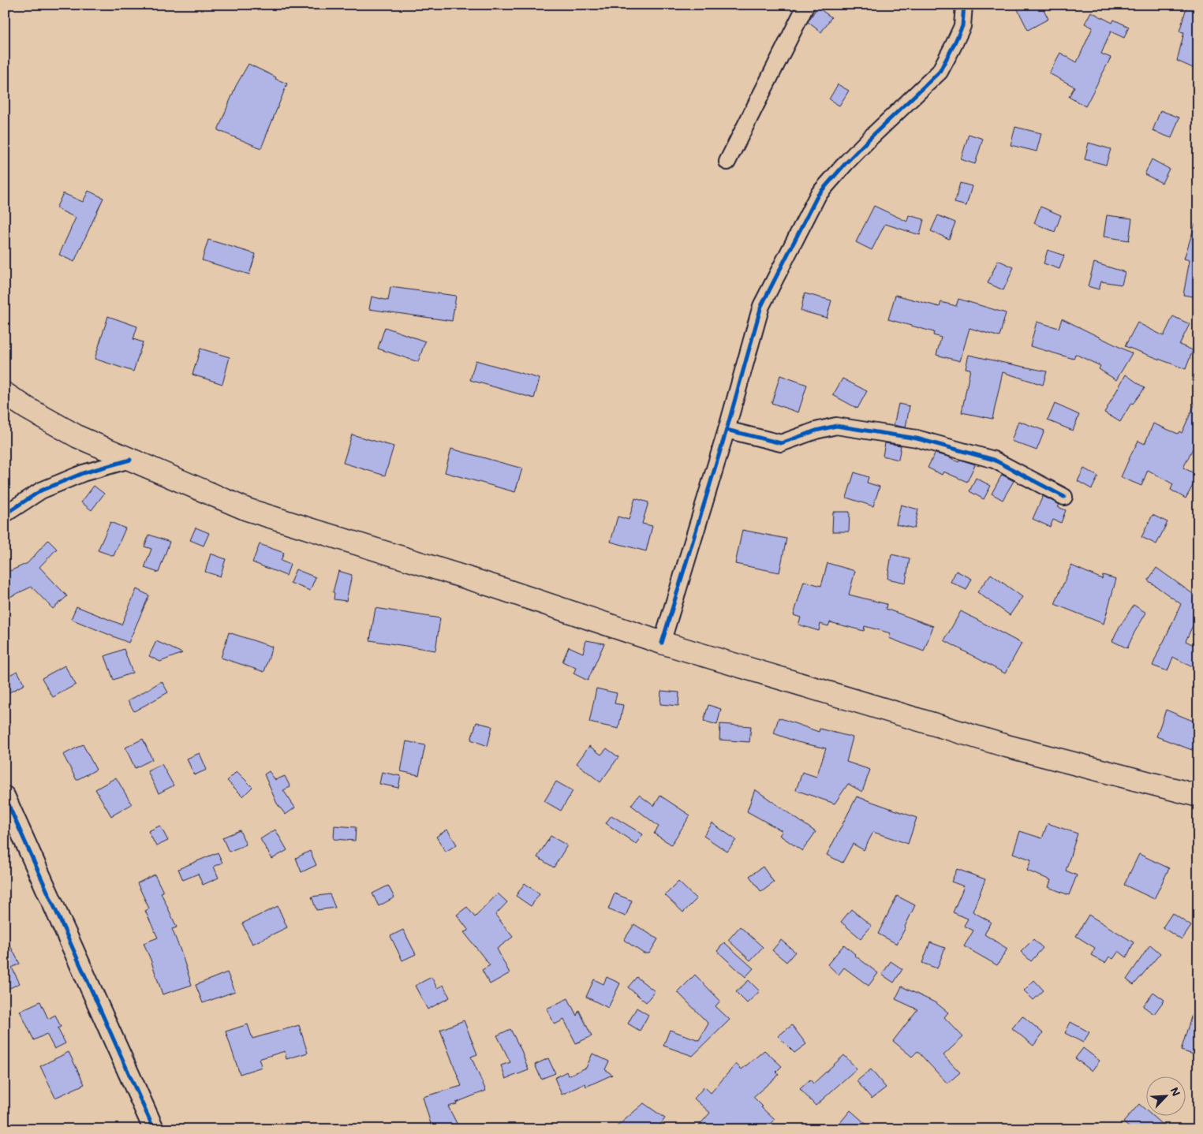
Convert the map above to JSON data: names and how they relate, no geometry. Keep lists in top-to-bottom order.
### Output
{
  "north": "top right"
}
